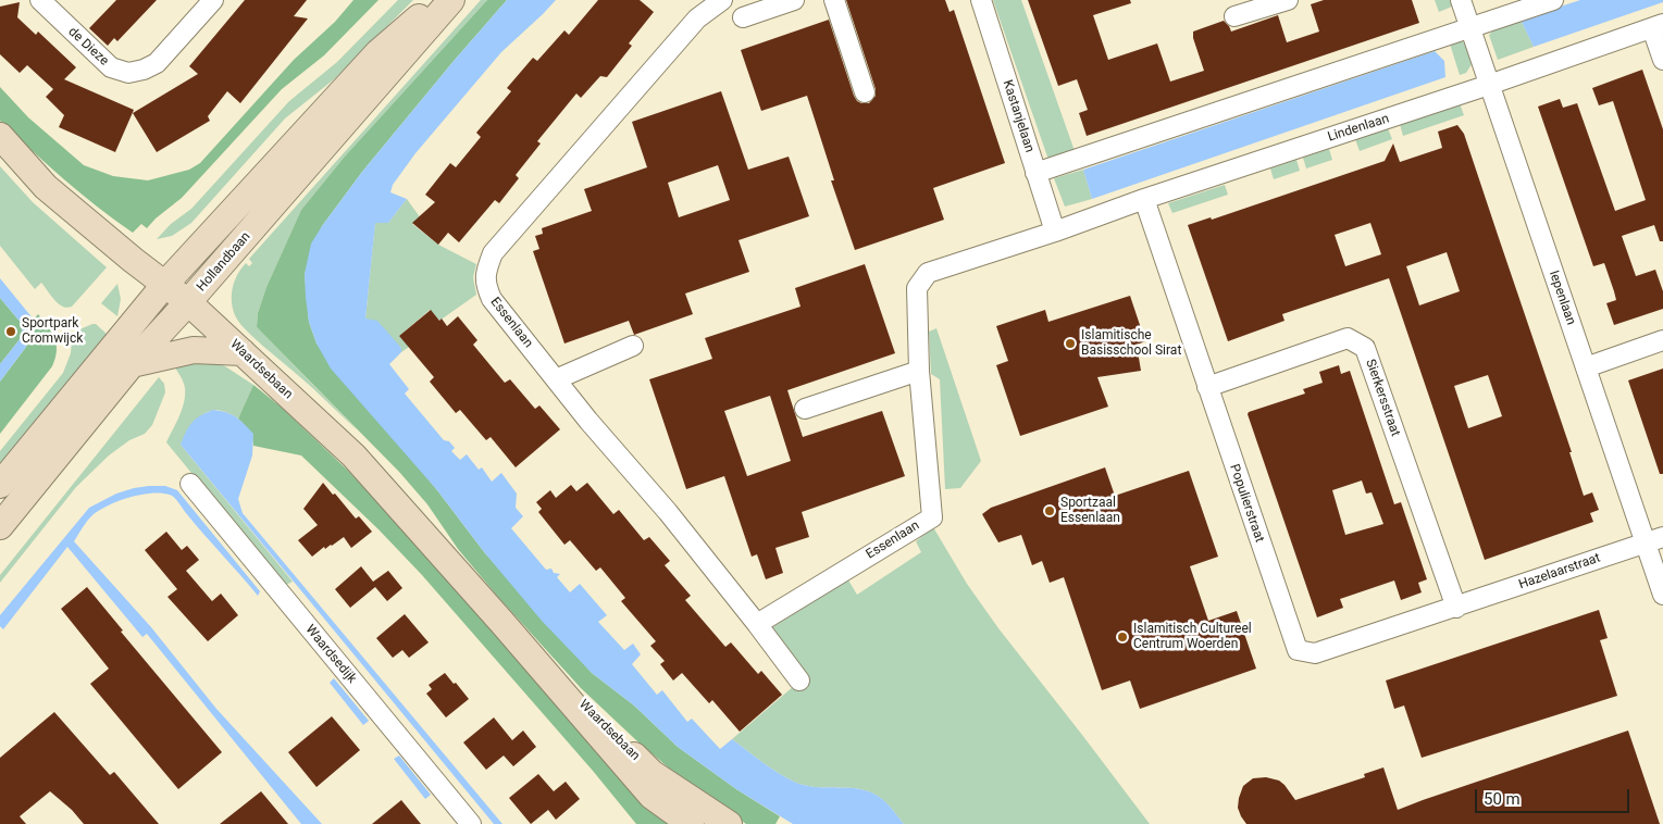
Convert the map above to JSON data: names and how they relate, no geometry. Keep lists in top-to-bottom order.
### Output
{
  "streets": {
    "main road": ["Hollandbaan", "Waardsebaan"],
    "street": [
      "de Dieze",
      "Kastanjelaan",
      "Lindenlaan",
      "Iepenlaan",
      "Essenlaan",
      "Sierkersstraat",
      "Populierstraat",
      "Hazelaarstraat",
      "Waardsedijk"
    ]
  },
  "crossings": [
    ["Kastanjelaan", "Lindenlaan"],
    ["Kastanjelaan", "Essenlaan"],
    ["Lindenlaan", "Iepenlaan"],
    ["Lindenlaan", "Essenlaan"],
    ["Lindenlaan", "Populierstraat"],
    ["Hollandbaan", "Waardsebaan"],
    ["Iepenlaan", "Hazelaarstraat"],
    ["Sierkersstraat", "Populierstraat"],
    ["Sierkersstraat", "Hazelaarstraat"],
    ["Populierstraat", "Hazelaarstraat"]
  ],
  "places": [
    "Sportpark Cromwijck",
    "Islamitische Basisschool Sirat",
    "Sportzaal Essenlaan",
    "Islamitisch Cultureel Centrum Woerden"
  ],
  "scale_bar": "50 m"
}
